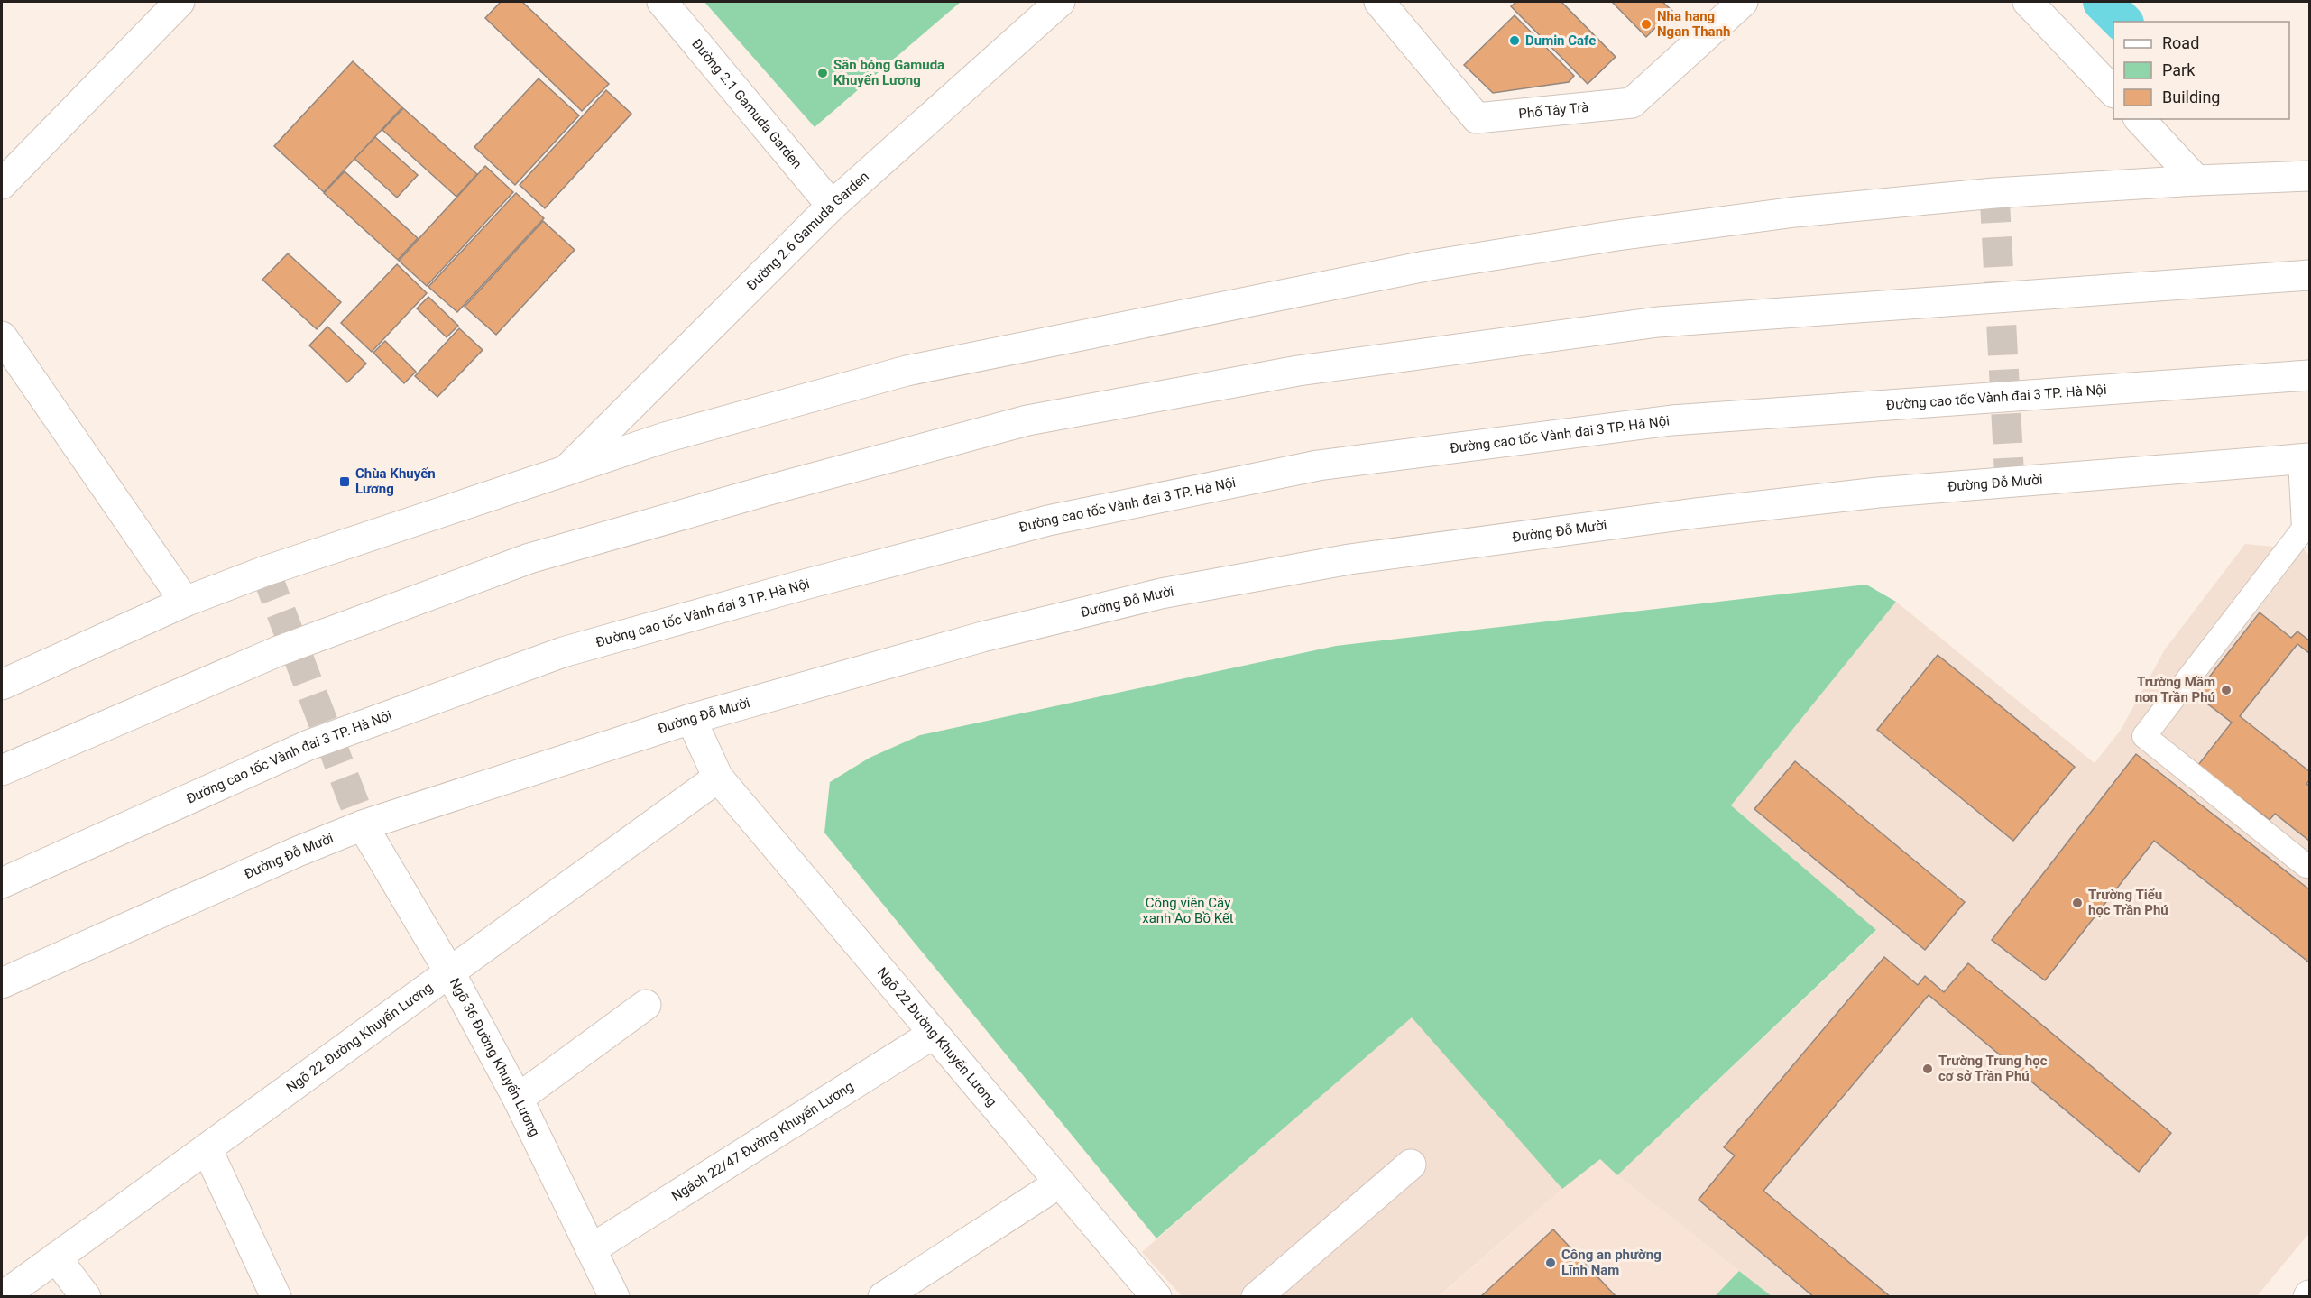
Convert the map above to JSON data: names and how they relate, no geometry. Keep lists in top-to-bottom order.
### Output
{
  "streets": {
    "main road": [
      "Đường 2.1 Gamuda Garden",
      "Phố Tây Trà",
      "Đường 2.6 Gamuda Garden",
      "Đường cao tốc Vành đai 3 TP. Hà Nội",
      "Đường Đỗ Mười",
      "Ngõ 22 Đường Khuyến Lương",
      "Ngõ 36 Đường Khuyến Lương",
      "Ngách 22/47 Đường Khuyến Lương"
    ]
  },
  "crossings": [
    ["Đường 2.1 Gamuda Garden", "Đường 2.6 Gamuda Garden"],
    ["Đường Đỗ Mười", "Ngõ 22 Đường Khuyến Lương"],
    ["Đường Đỗ Mười", "Ngõ 36 Đường Khuyến Lương"],
    ["Ngõ 22 Đường Khuyến Lương", "Ngõ 36 Đường Khuyến Lương"],
    ["Ngõ 22 Đường Khuyến Lương", "Ngách 22/47 Đường Khuyến Lương"],
    ["Ngõ 36 Đường Khuyến Lương", "Ngách 22/47 Đường Khuyến Lương"]
  ],
  "parks": ["Công viên Cây xanh Ao Bồ Kết"],
  "places": {
    "other": [
      "Nha hang Ngan Thanh",
      "Dumin Cafe",
      "Sân bóng Gamuda Khuyến Lương",
      "Trường Mầm non Trần Phú",
      "Trường Tiểu học Trần Phú",
      "Trường Trung học cơ sở Trần Phú",
      "Công an phường Lĩnh Nam"
    ],
    "transit": ["Chùa Khuyến Lương"]
  },
  "legend": ["Road", "Park", "Building"]
}
